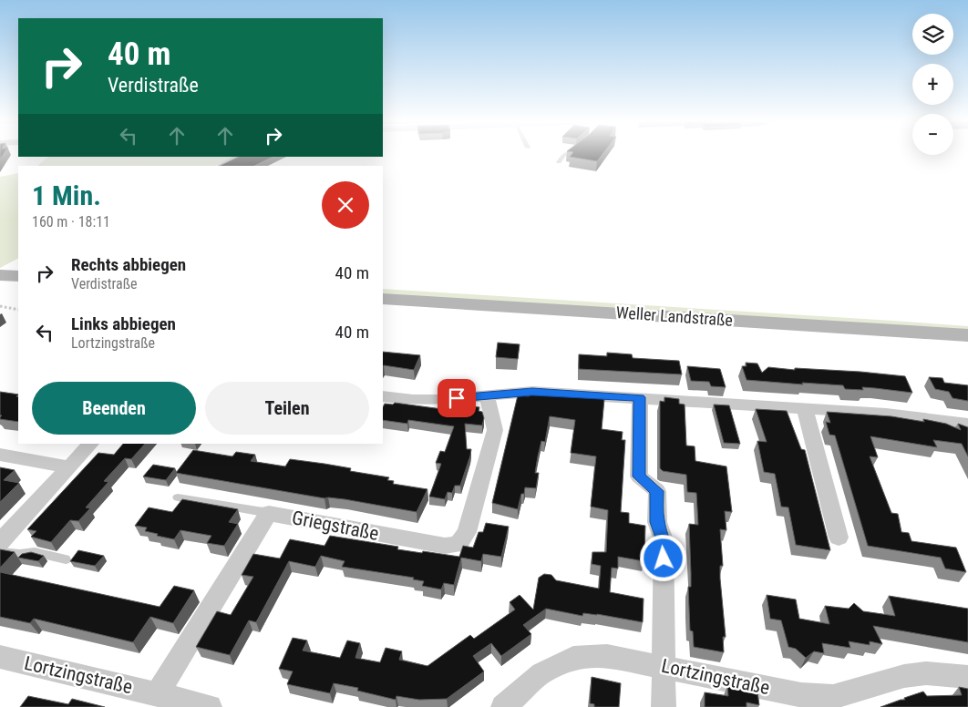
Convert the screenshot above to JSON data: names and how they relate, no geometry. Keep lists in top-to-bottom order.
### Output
{
  "streets": {
    "main road": ["Weller Landstraße"],
    "street": ["Griegstraße", "Lortzingstraße"]
  },
  "crossings": [
    ["Griegstraße", "Lortzingstraße"]
  ],
  "page": {
    "map_buttons": ["+", "−"],
    "turn": ["40 m", "Verdistraße"],
    "heading": ["1 Min.", "160 m · 18:11"],
    "list": [
      {
        "name": "Rechts abbiegen",
        "note": "Verdistraße",
        "value": "40 m"
      },
      {
        "name": "Links abbiegen",
        "note": "Lortzingstraße",
        "value": "40 m"
      }
    ],
    "buttons": ["Beenden", "Teilen"]
  }
}
